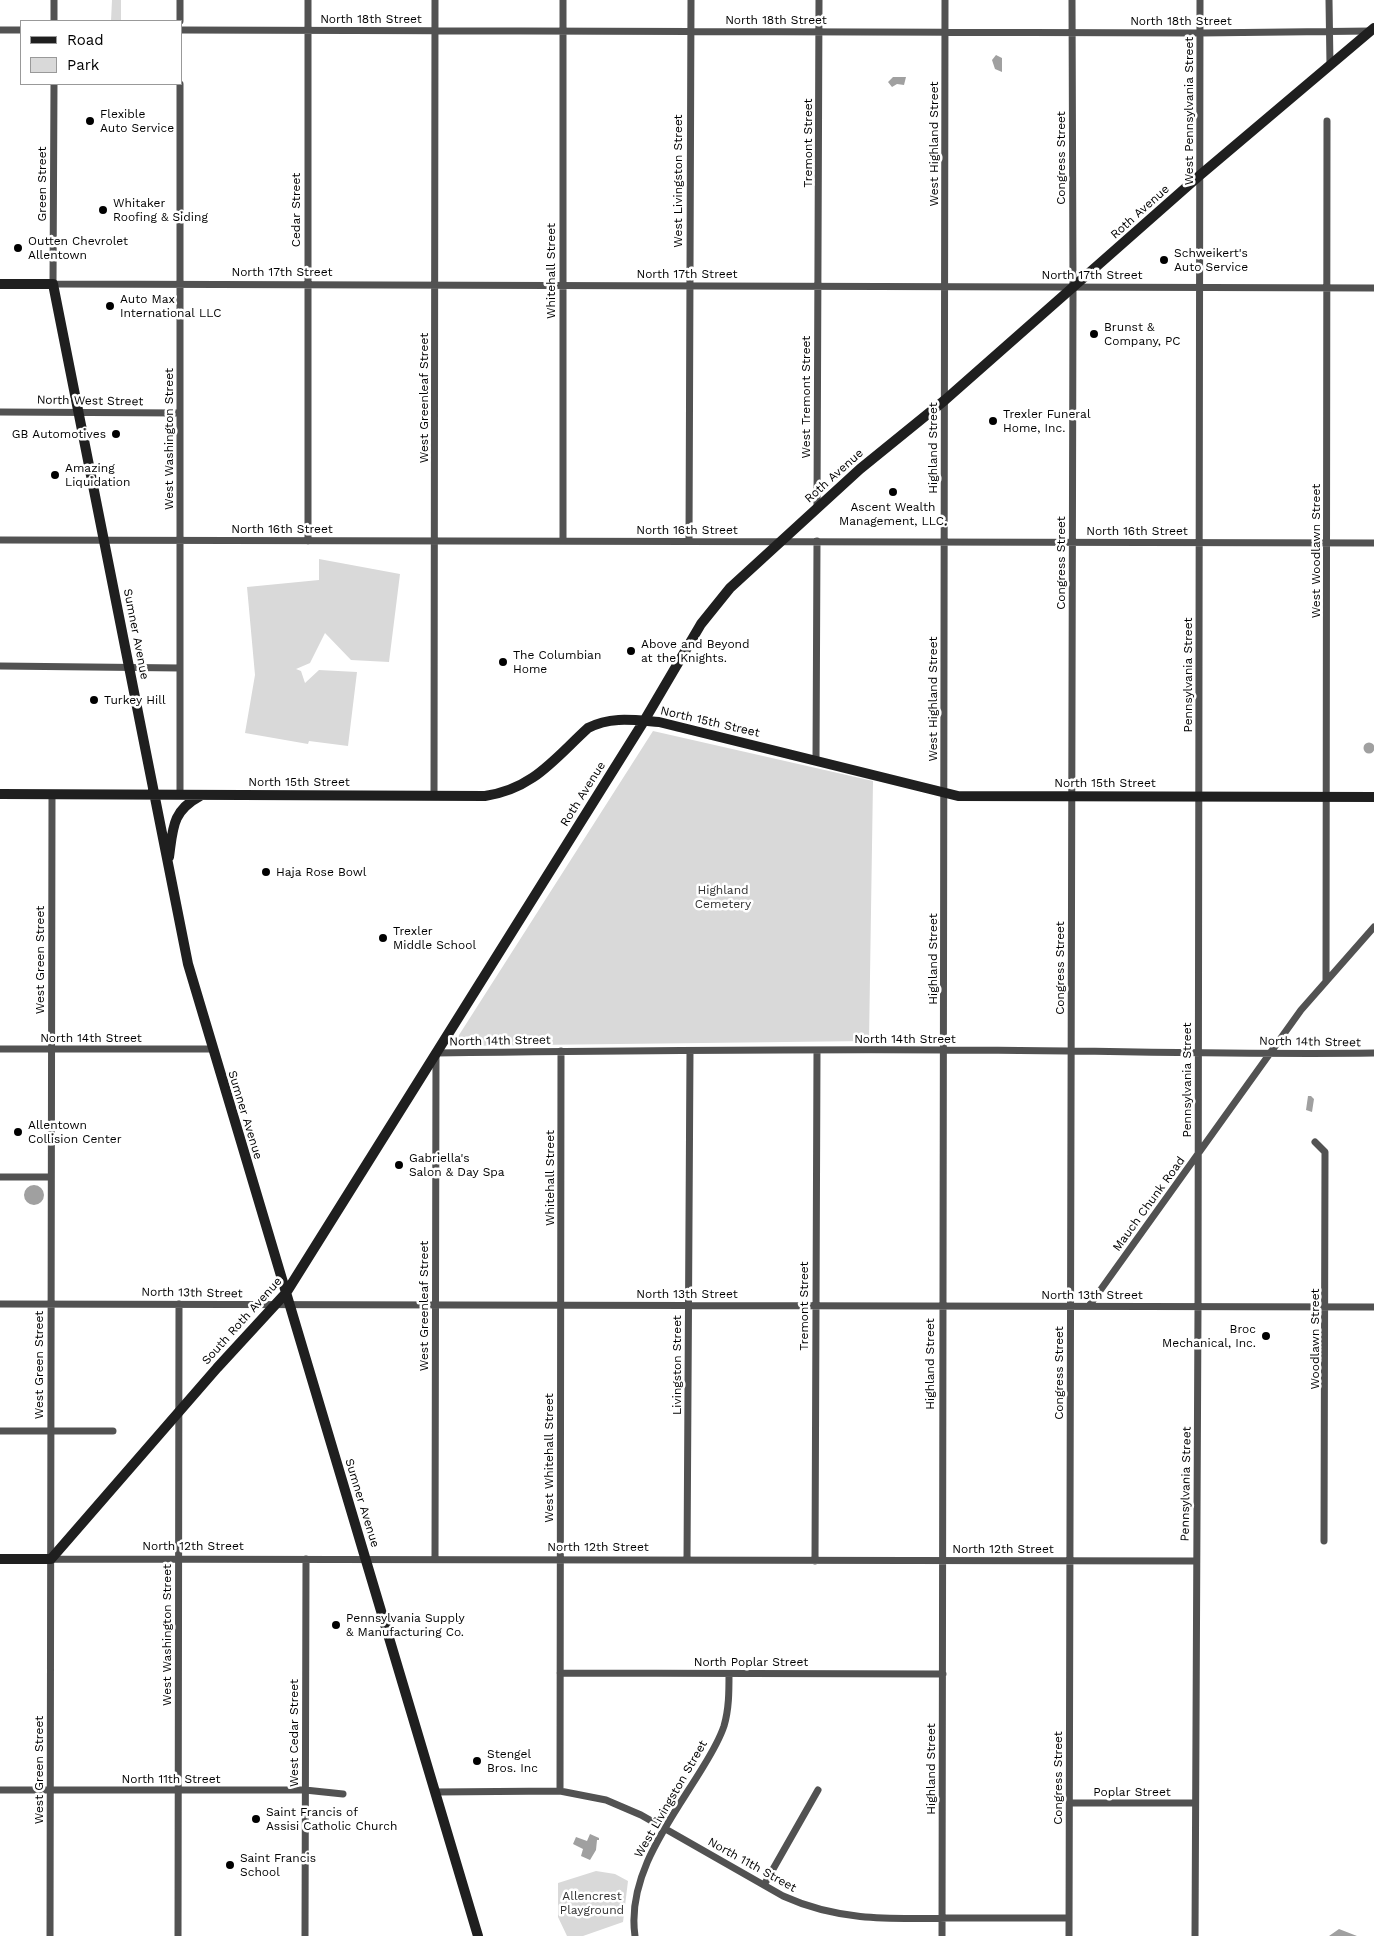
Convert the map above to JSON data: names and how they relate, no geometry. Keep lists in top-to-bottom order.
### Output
{
  "streets": {
    "main road": [
      "Roth Avenue",
      "North 17th Street",
      "Sumner Avenue",
      "North 15th Street",
      "South Roth Avenue",
      "North 12th Street"
    ],
    "street": [
      "North 18th Street",
      "West Pennsylvania Street",
      "Tremont Street",
      "West Highland Street",
      "Congress Street",
      "West Livingston Street",
      "Green Street",
      "Cedar Street",
      "Whitehall Street",
      "West Tremont Street",
      "West Greenleaf Street",
      "North West Street",
      "West Washington Street",
      "Highland Street",
      "North 16th Street",
      "West Woodlawn Street",
      "Pennsylvania Street",
      "West Green Street",
      "North 14th Street",
      "Mauch Chunk Road",
      "North 13th Street",
      "Woodlawn Street",
      "Livingston Street",
      "West Whitehall Street",
      "North Poplar Street",
      "West Cedar Street",
      "North 11th Street",
      "Poplar Street"
    ]
  },
  "crossings": [
    ["North 18th Street", "West Pennsylvania Street"],
    ["North 18th Street", "Tremont Street"],
    ["North 18th Street", "West Highland Street"],
    ["North 18th Street", "Congress Street"],
    ["North 18th Street", "West Livingston Street"],
    ["North 18th Street", "Cedar Street"],
    ["North 18th Street", "Roth Avenue"],
    ["North 18th Street", "Whitehall Street"],
    ["North 18th Street", "West Greenleaf Street"],
    ["West Pennsylvania Street", "Roth Avenue"],
    ["West Pennsylvania Street", "Pennsylvania Street"],
    ["Tremont Street", "North 17th Street"],
    ["Tremont Street", "West Tremont Street"],
    ["Tremont Street", "North 14th Street"],
    ["Tremont Street", "North 13th Street"],
    ["Tremont Street", "North 12th Street"],
    ["West Highland Street", "North 17th Street"],
    ["West Highland Street", "Highland Street"],
    ["West Highland Street", "North 15th Street"],
    ["Congress Street", "Roth Avenue"],
    ["Congress Street", "North 17th Street"],
    ["Congress Street", "North 16th Street"],
    ["Congress Street", "North 15th Street"],
    ["Congress Street", "North 14th Street"],
    ["Congress Street", "North 13th Street"],
    ["Congress Street", "North 12th Street"],
    ["Congress Street", "North 11th Street"],
    ["Congress Street", "Poplar Street"],
    ["West Livingston Street", "North 17th Street"],
    ["West Livingston Street", "North 16th Street"],
    ["West Livingston Street", "North Poplar Street"],
    ["West Livingston Street", "North 11th Street"],
    ["Green Street", "North 17th Street"],
    ["Green Street", "Sumner Avenue"],
    ["Cedar Street", "North 17th Street"],
    ["Cedar Street", "North 16th Street"],
    ["Roth Avenue", "North 17th Street"],
    ["Roth Avenue", "West Tremont Street"],
    ["Roth Avenue", "West Greenleaf Street"],
    ["Roth Avenue", "Highland Street"],
    ["Roth Avenue", "North 16th Street"],
    ["Roth Avenue", "North 15th Street"],
    ["Roth Avenue", "North 14th Street"],
    ["Roth Avenue", "South Roth Avenue"],
    ["Whitehall Street", "North 17th Street"],
    ["Whitehall Street", "North 16th Street"],
    ["Whitehall Street", "North 14th Street"],
    ["Whitehall Street", "North 13th Street"],
    ["Whitehall Street", "West Whitehall Street"],
    ["North 17th Street", "West Tremont Street"],
    ["North 17th Street", "West Greenleaf Street"],
    ["North 17th Street", "West Washington Street"],
    ["North 17th Street", "Highland Street"],
    ["North 17th Street", "West Woodlawn Street"],
    ["North 17th Street", "Sumner Avenue"],
    ["North 17th Street", "Pennsylvania Street"],
    ["West Greenleaf Street", "North 16th Street"],
    ["West Greenleaf Street", "North 15th Street"],
    ["West Greenleaf Street", "North 14th Street"],
    ["West Greenleaf Street", "North 13th Street"],
    ["West Greenleaf Street", "South Roth Avenue"],
    ["West Greenleaf Street", "North 12th Street"],
    ["North West Street", "West Washington Street"],
    ["North West Street", "Sumner Avenue"],
    ["West Washington Street", "North 16th Street"],
    ["West Washington Street", "North 15th Street"],
    ["West Washington Street", "North 13th Street"],
    ["West Washington Street", "South Roth Avenue"],
    ["West Washington Street", "North 12th Street"],
    ["West Washington Street", "North 11th Street"],
    ["Highland Street", "North 16th Street"],
    ["Highland Street", "North 15th Street"],
    ["Highland Street", "North 14th Street"],
    ["Highland Street", "North 13th Street"],
    ["Highland Street", "North 12th Street"],
    ["Highland Street", "North Poplar Street"],
    ["Highland Street", "North 11th Street"],
    ["North 16th Street", "West Woodlawn Street"],
    ["North 16th Street", "Sumner Avenue"],
    ["North 16th Street", "Pennsylvania Street"],
    ["West Woodlawn Street", "North 15th Street"],
    ["West Woodlawn Street", "Mauch Chunk Road"],
    ["Sumner Avenue", "North 15th Street"],
    ["Sumner Avenue", "North 14th Street"],
    ["Sumner Avenue", "North 13th Street"],
    ["Sumner Avenue", "South Roth Avenue"],
    ["Sumner Avenue", "North 12th Street"],
    ["Sumner Avenue", "North 11th Street"],
    ["Pennsylvania Street", "North 15th Street"],
    ["Pennsylvania Street", "North 14th Street"],
    ["Pennsylvania Street", "Mauch Chunk Road"],
    ["Pennsylvania Street", "North 13th Street"],
    ["Pennsylvania Street", "North 12th Street"],
    ["Pennsylvania Street", "Poplar Street"],
    ["North 15th Street", "West Green Street"],
    ["West Green Street", "North 14th Street"],
    ["West Green Street", "North 13th Street"],
    ["West Green Street", "South Roth Avenue"],
    ["West Green Street", "North 12th Street"],
    ["West Green Street", "North 11th Street"],
    ["North 14th Street", "Mauch Chunk Road"],
    ["North 14th Street", "South Roth Avenue"],
    ["North 14th Street", "Livingston Street"],
    ["Mauch Chunk Road", "North 13th Street"],
    ["North 13th Street", "South Roth Avenue"],
    ["North 13th Street", "Woodlawn Street"],
    ["North 13th Street", "Livingston Street"],
    ["North 13th Street", "West Whitehall Street"],
    ["South Roth Avenue", "North 12th Street"],
    ["Livingston Street", "North 12th Street"],
    ["West Whitehall Street", "North 12th Street"],
    ["West Whitehall Street", "North Poplar Street"],
    ["West Whitehall Street", "North 11th Street"],
    ["North 12th Street", "West Cedar Street"],
    ["West Cedar Street", "North 11th Street"]
  ],
  "parks": ["Highland Cemetery", "Allencrest Playground"],
  "places": [
    "Flexible Auto Service",
    "Whitaker Roofing & Siding",
    "Outten Chevrolet Allentown",
    "Schweikert's Auto Service",
    "Auto Max International LLC",
    "Brunst & Company, PC",
    "Trexler Funeral Home, Inc.",
    "GB Automotives",
    "Amazing Liquidation",
    "Ascent Wealth Management, LLC.",
    "Above and Beyond at the Knights.",
    "The Columbian Home",
    "Turkey Hill",
    "Haja Rose Bowl",
    "Trexler Middle School",
    "Allentown Collision Center",
    "Gabriella's Salon & Day Spa",
    "Broc Mechanical, Inc.",
    "Pennsylvania Supply & Manufacturing Co.",
    "Stengel Bros. Inc",
    "Saint Francis of Assisi Catholic Church",
    "Saint Francis School"
  ],
  "legend": ["Road", "Park"]
}
